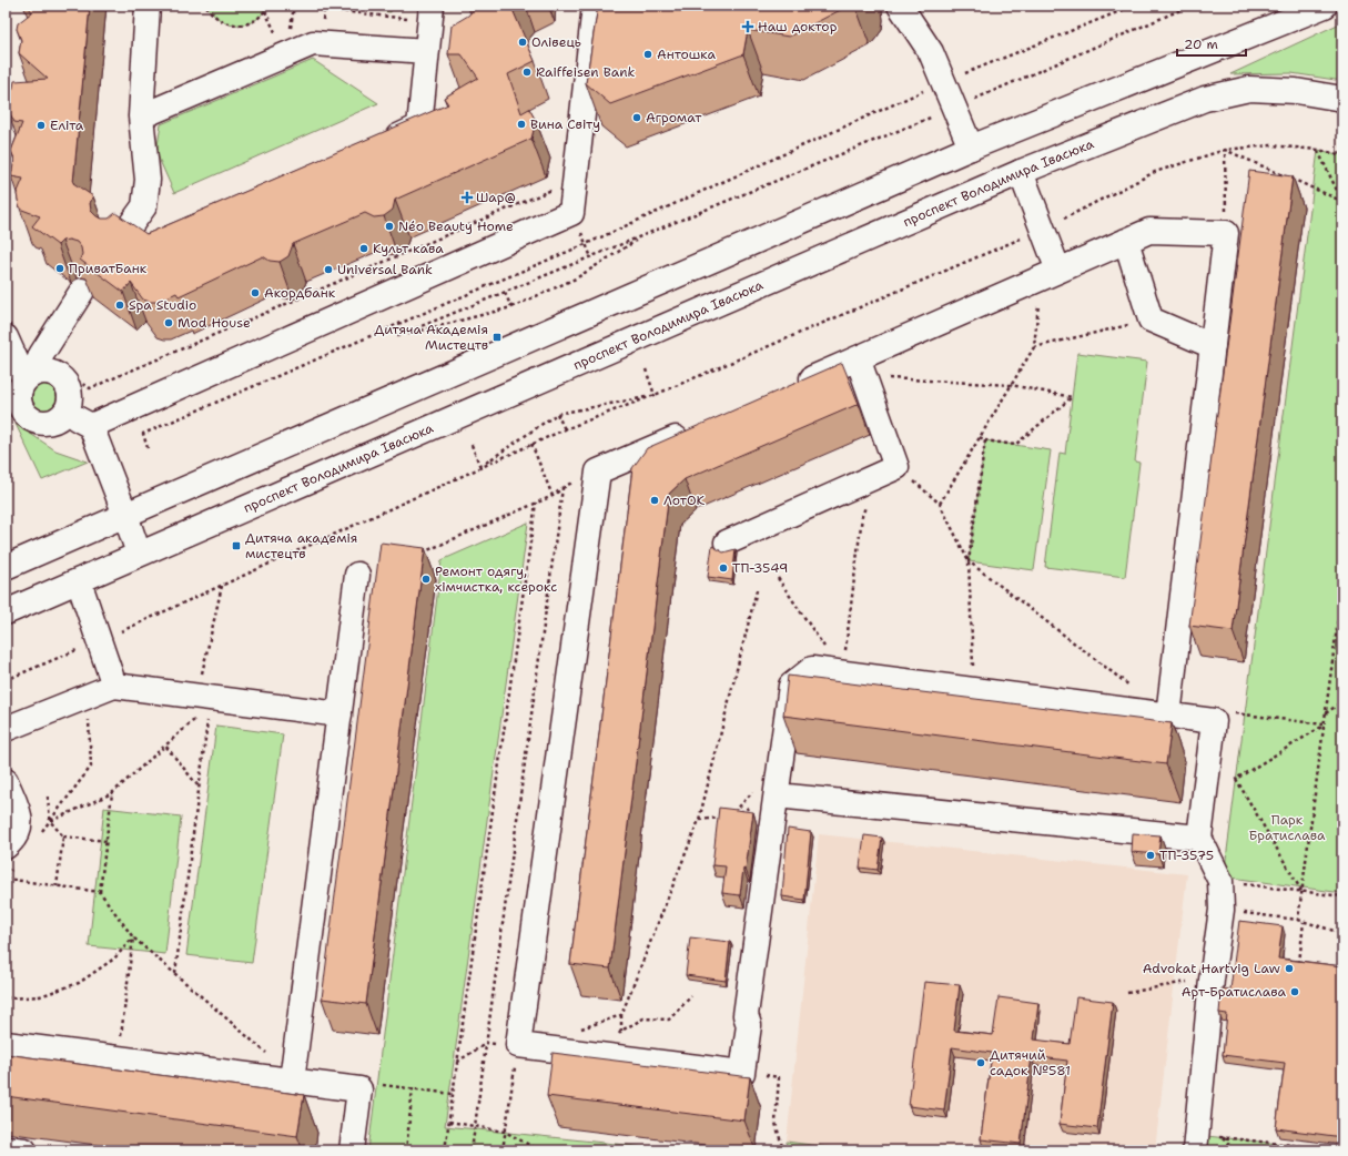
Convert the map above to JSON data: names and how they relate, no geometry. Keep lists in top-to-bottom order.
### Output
{
  "streets": {
    "main road": ["проспект Володимира Івасюка"]
  },
  "parks": ["Парк Братислава"],
  "places": {
    "health": ["Наш доктор", "Шар@"],
    "other": [
      "Олівець",
      "Антошка",
      "Raiffeisen Bank",
      "Агромат",
      "Вина Світу",
      "Еліта",
      "Néo Beauty Home",
      "Культ кава",
      "ПриватБанк",
      "Universal Bank",
      "Акордбанк",
      "Spa Studio",
      "Mod House",
      "ЛотОК",
      "ТП-3549",
      "Ремонт одягу, хімчистка, ксерокс",
      "ТП-3575",
      "Advokat Hartvig Law",
      "Арт-Братислава",
      "Дитячий садок №581"
    ],
    "transit": ["Дитяча Академія Мистецтв", "Дитяча академія мистецтв"]
  },
  "scale_bar": "20 m"
}
